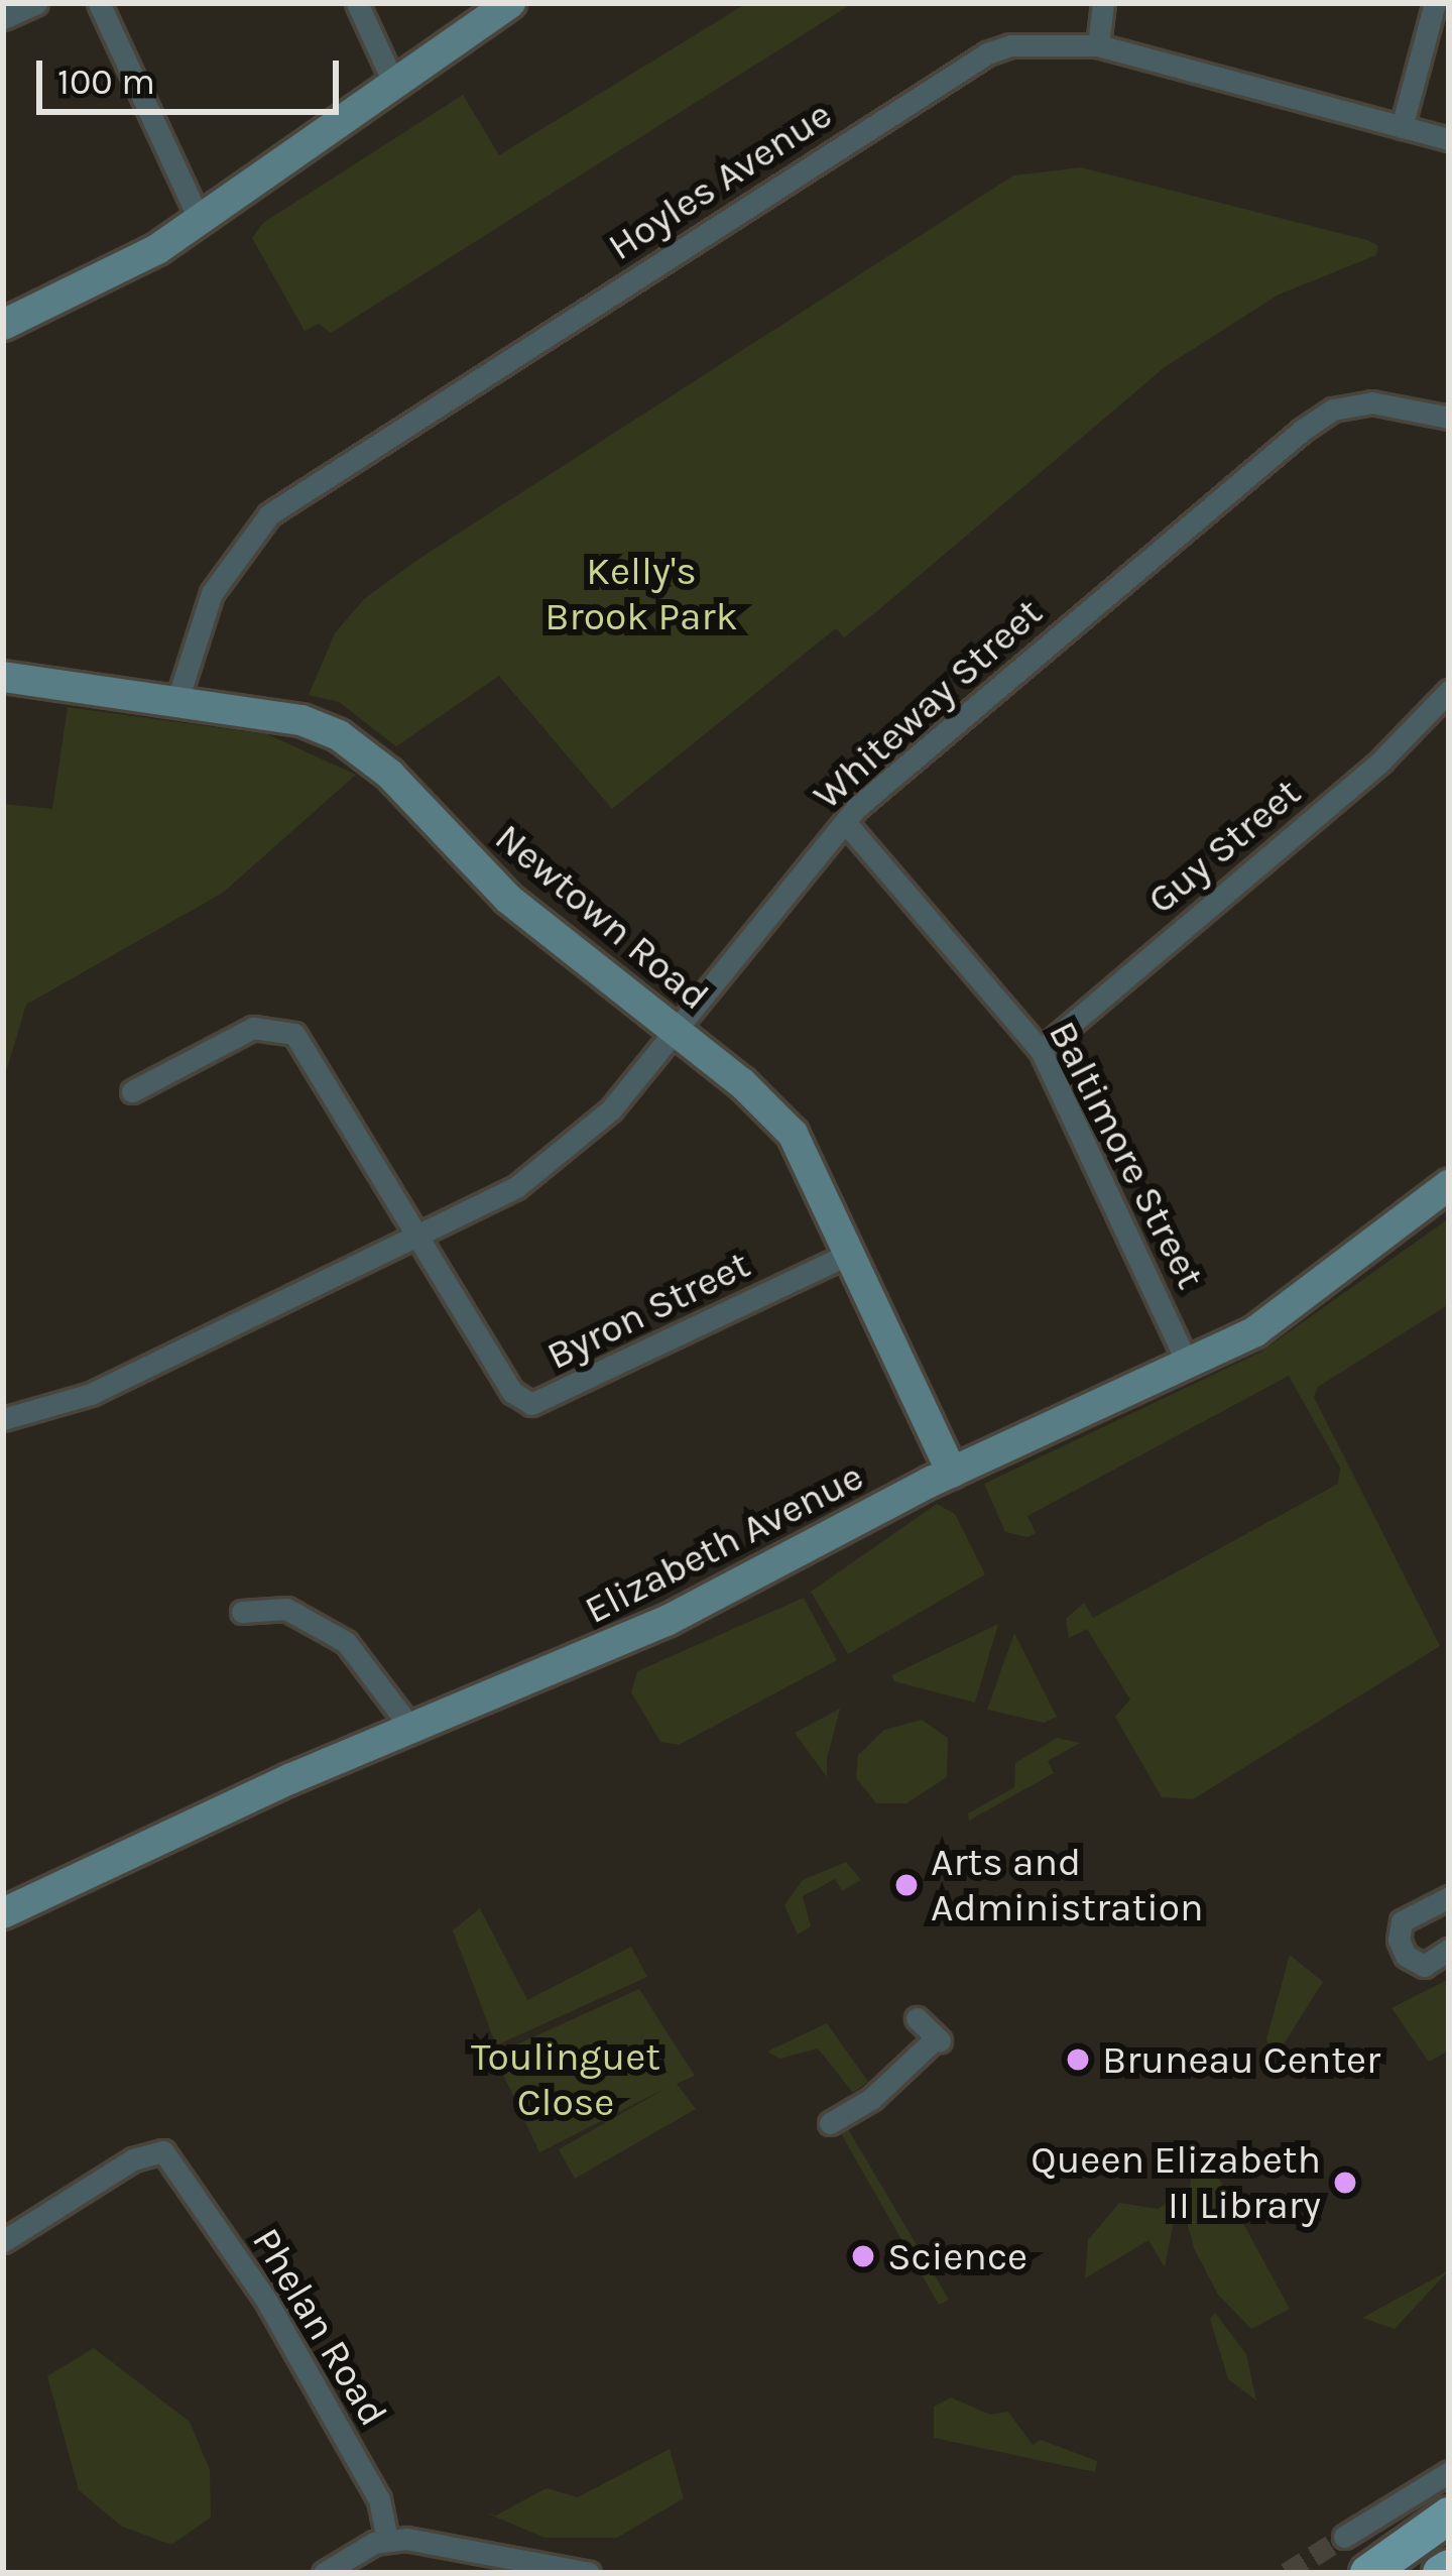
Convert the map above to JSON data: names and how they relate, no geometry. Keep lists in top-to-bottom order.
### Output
{
  "streets": {
    "street": [
      "Hoyles Avenue",
      "Whiteway Street",
      "Guy Street",
      "Newtown Road",
      "Baltimore Street",
      "Byron Street",
      "Elizabeth Avenue",
      "Phelan Road"
    ]
  },
  "crossings": [
    ["Hoyles Avenue", "Newtown Road"],
    ["Whiteway Street", "Newtown Road"],
    ["Whiteway Street", "Baltimore Street"],
    ["Whiteway Street", "Byron Street"],
    ["Guy Street", "Baltimore Street"],
    ["Newtown Road", "Byron Street"],
    ["Newtown Road", "Elizabeth Avenue"],
    ["Baltimore Street", "Elizabeth Avenue"]
  ],
  "parks": ["Kelly's Brook Park", "Toulinguet Close"],
  "places": [
    "Arts and Administration",
    "Bruneau Center",
    "Queen Elizabeth II Library",
    "Science"
  ],
  "scale_bar": "100 m"
}
